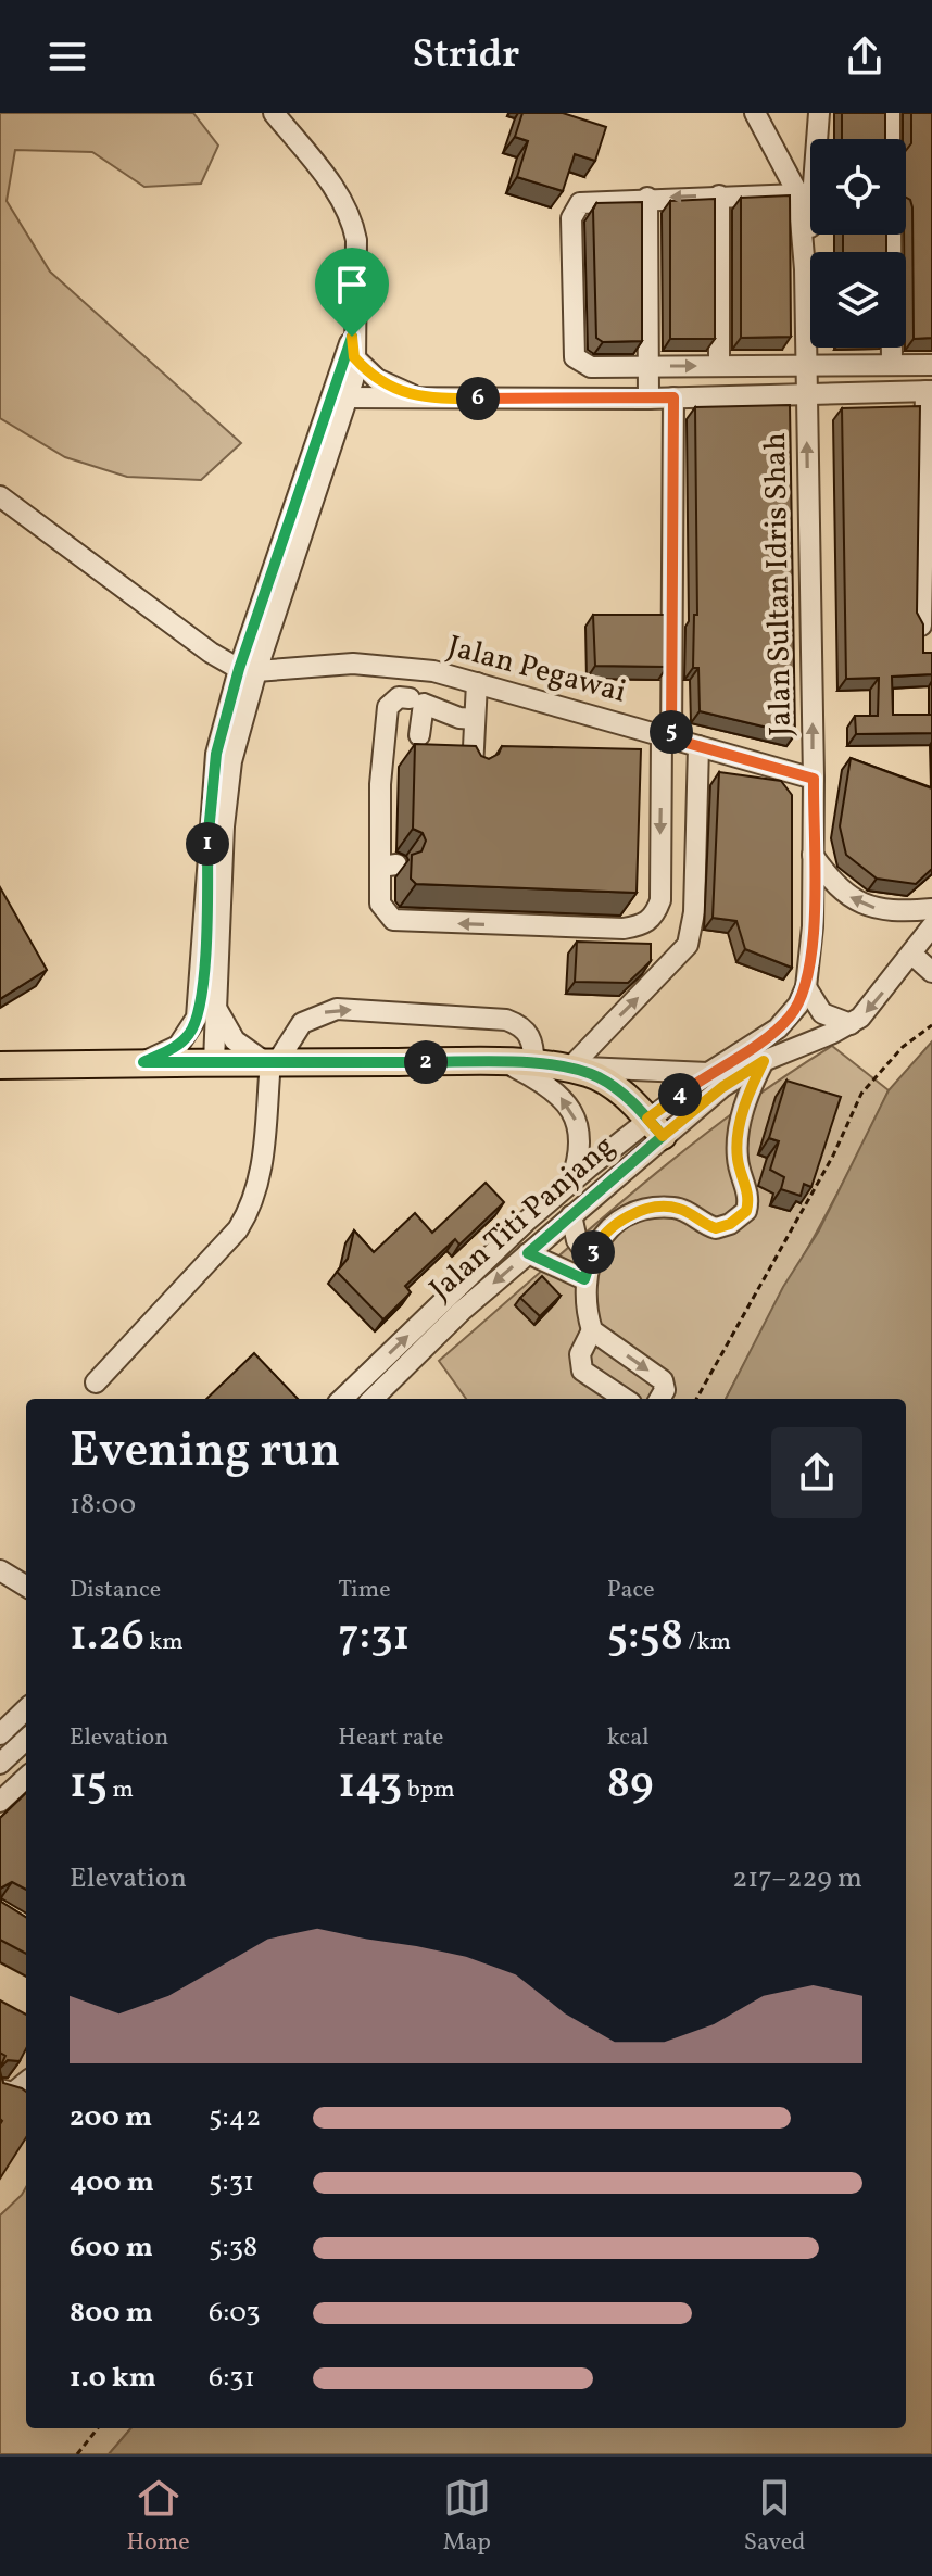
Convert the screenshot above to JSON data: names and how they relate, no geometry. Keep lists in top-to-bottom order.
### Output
{
  "streets": {
    "street": ["Jalan Sultan Idris Shah", "Jalan Pegawai", "Jalan Titi Panjang"]
  },
  "crossings": [
    ["Jalan Sultan Idris Shah", "Jalan Pegawai"],
    ["Jalan Sultan Idris Shah", "Jalan Titi Panjang"]
  ],
  "page": {
    "header": "Stridr",
    "pins": [
      "6",
      "5",
      "1",
      "2",
      "4",
      "3"
    ],
    "heading": ["Evening run", "18:00"],
    "stats": [
      ["Distance", "1.26 km"],
      ["Time", "7:31"],
      ["Pace", "5:58 /km"],
      ["Elevation", "15 m"],
      ["Heart rate", "143 bpm"],
      ["kcal", "89"]
    ],
    "chart": ["Elevation", "217–229 m"],
    "list": [
      {
        "name": "200 m",
        "note": "5:42"
      },
      {
        "name": "400 m",
        "note": "5:31"
      },
      {
        "name": "600 m",
        "note": "5:38"
      },
      {
        "name": "800 m",
        "note": "6:03"
      },
      {
        "name": "1.0 km",
        "note": "6:31"
      }
    ],
    "tabs": ["Home", "Map", "Saved"]
  }
}
